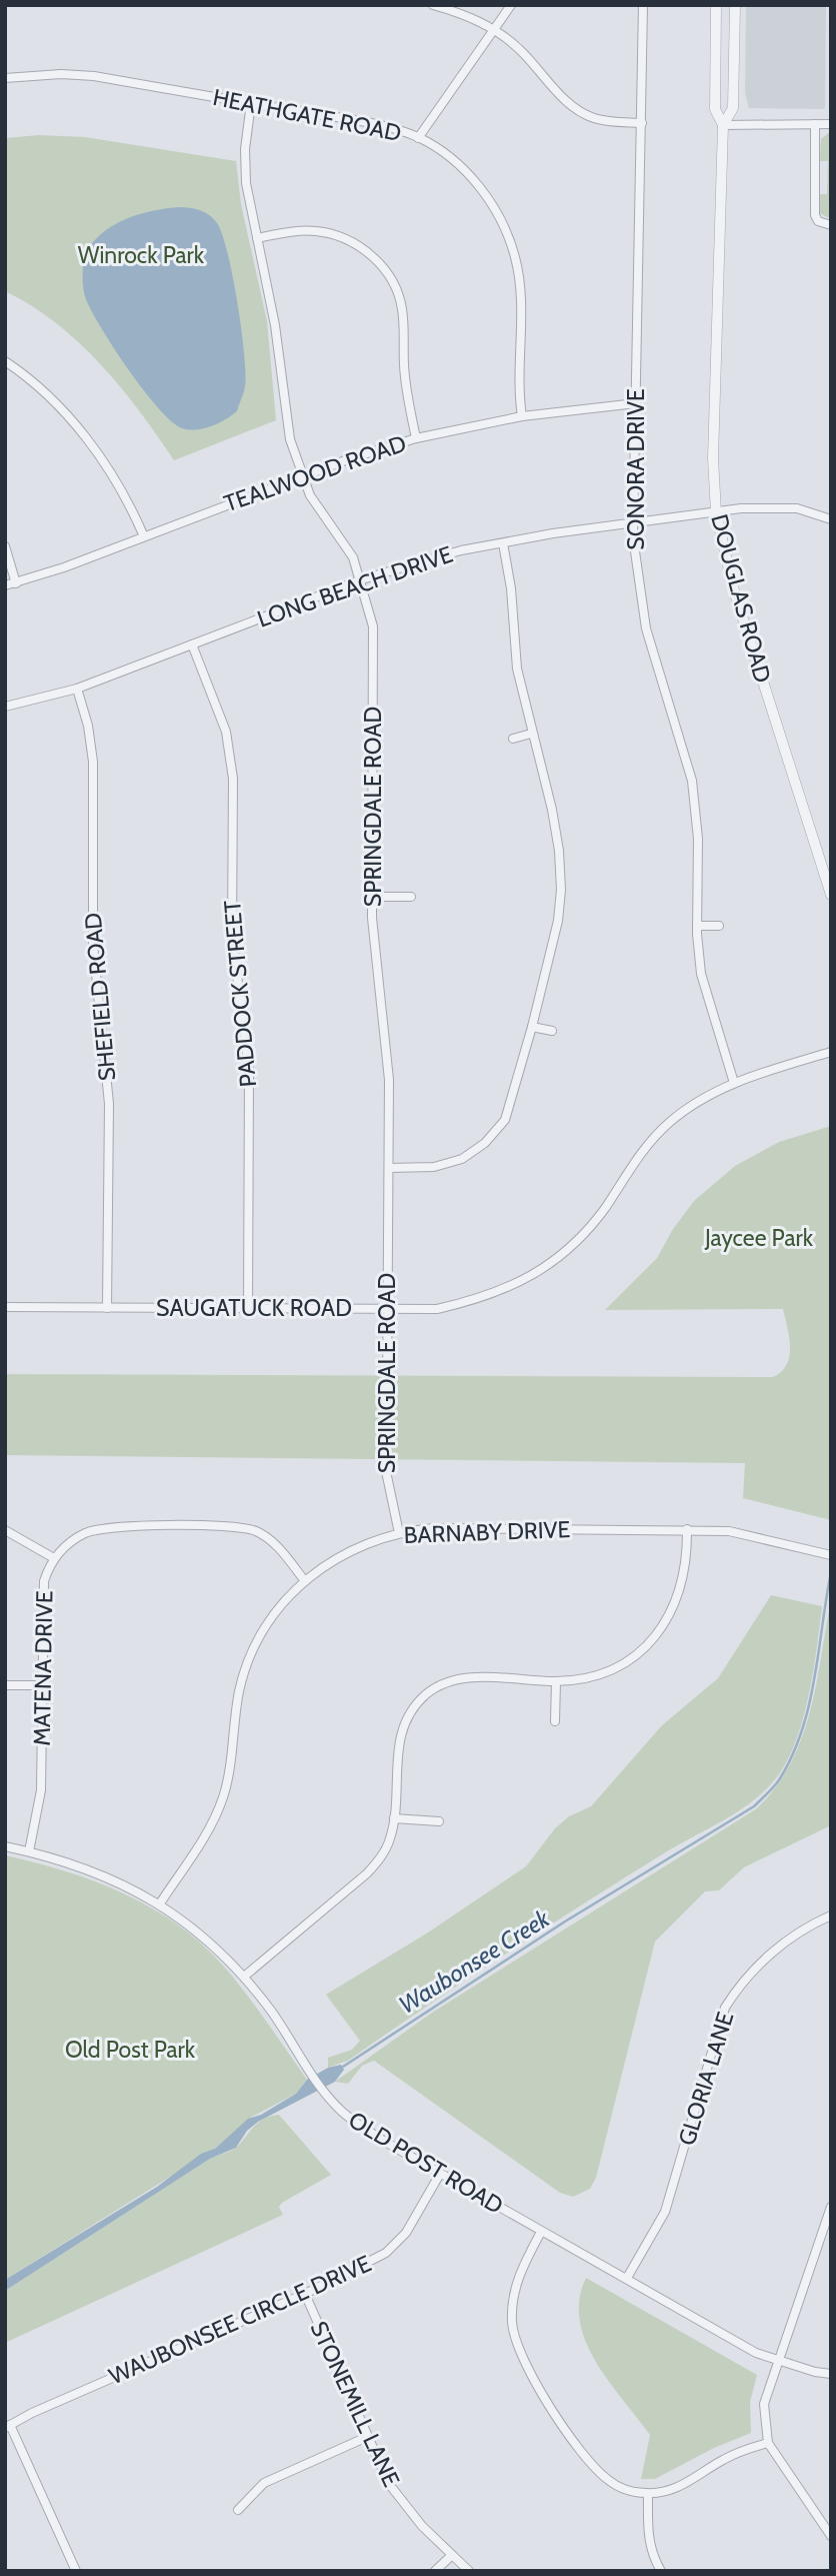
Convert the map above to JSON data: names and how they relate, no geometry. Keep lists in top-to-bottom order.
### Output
{
  "streets": {
    "street": [
      "HEATHGATE ROAD",
      "SONORA DRIVE",
      "TEALWOOD ROAD",
      "LONG BEACH DRIVE",
      "DOUGLAS ROAD",
      "SPRINGDALE ROAD",
      "PADDOCK STREET",
      "SHEFIELD ROAD",
      "SAUGATUCK ROAD",
      "BARNABY DRIVE",
      "MATENA DRIVE",
      "GLORIA LANE",
      "OLD POST ROAD",
      "WAUBONSEE CIRCLE DRIVE",
      "STONEMILL LANE"
    ]
  },
  "crossings": [
    ["HEATHGATE ROAD", "TEALWOOD ROAD"],
    ["HEATHGATE ROAD", "SPRINGDALE ROAD"],
    ["SONORA DRIVE", "TEALWOOD ROAD"],
    ["SONORA DRIVE", "LONG BEACH DRIVE"],
    ["SONORA DRIVE", "SAUGATUCK ROAD"],
    ["TEALWOOD ROAD", "SPRINGDALE ROAD"],
    ["LONG BEACH DRIVE", "DOUGLAS ROAD"],
    ["LONG BEACH DRIVE", "SPRINGDALE ROAD"],
    ["LONG BEACH DRIVE", "PADDOCK STREET"],
    ["LONG BEACH DRIVE", "SHEFIELD ROAD"],
    ["SPRINGDALE ROAD", "SAUGATUCK ROAD"],
    ["SPRINGDALE ROAD", "BARNABY DRIVE"],
    ["PADDOCK STREET", "SAUGATUCK ROAD"],
    ["SHEFIELD ROAD", "SAUGATUCK ROAD"],
    ["BARNABY DRIVE", "MATENA DRIVE"],
    ["BARNABY DRIVE", "OLD POST ROAD"],
    ["MATENA DRIVE", "OLD POST ROAD"],
    ["GLORIA LANE", "OLD POST ROAD"],
    ["OLD POST ROAD", "WAUBONSEE CIRCLE DRIVE"],
    ["WAUBONSEE CIRCLE DRIVE", "STONEMILL LANE"]
  ],
  "water": ["Waubonsee Creek"],
  "parks": ["Winrock Park", "Jaycee Park", "Old Post Park"]
}
